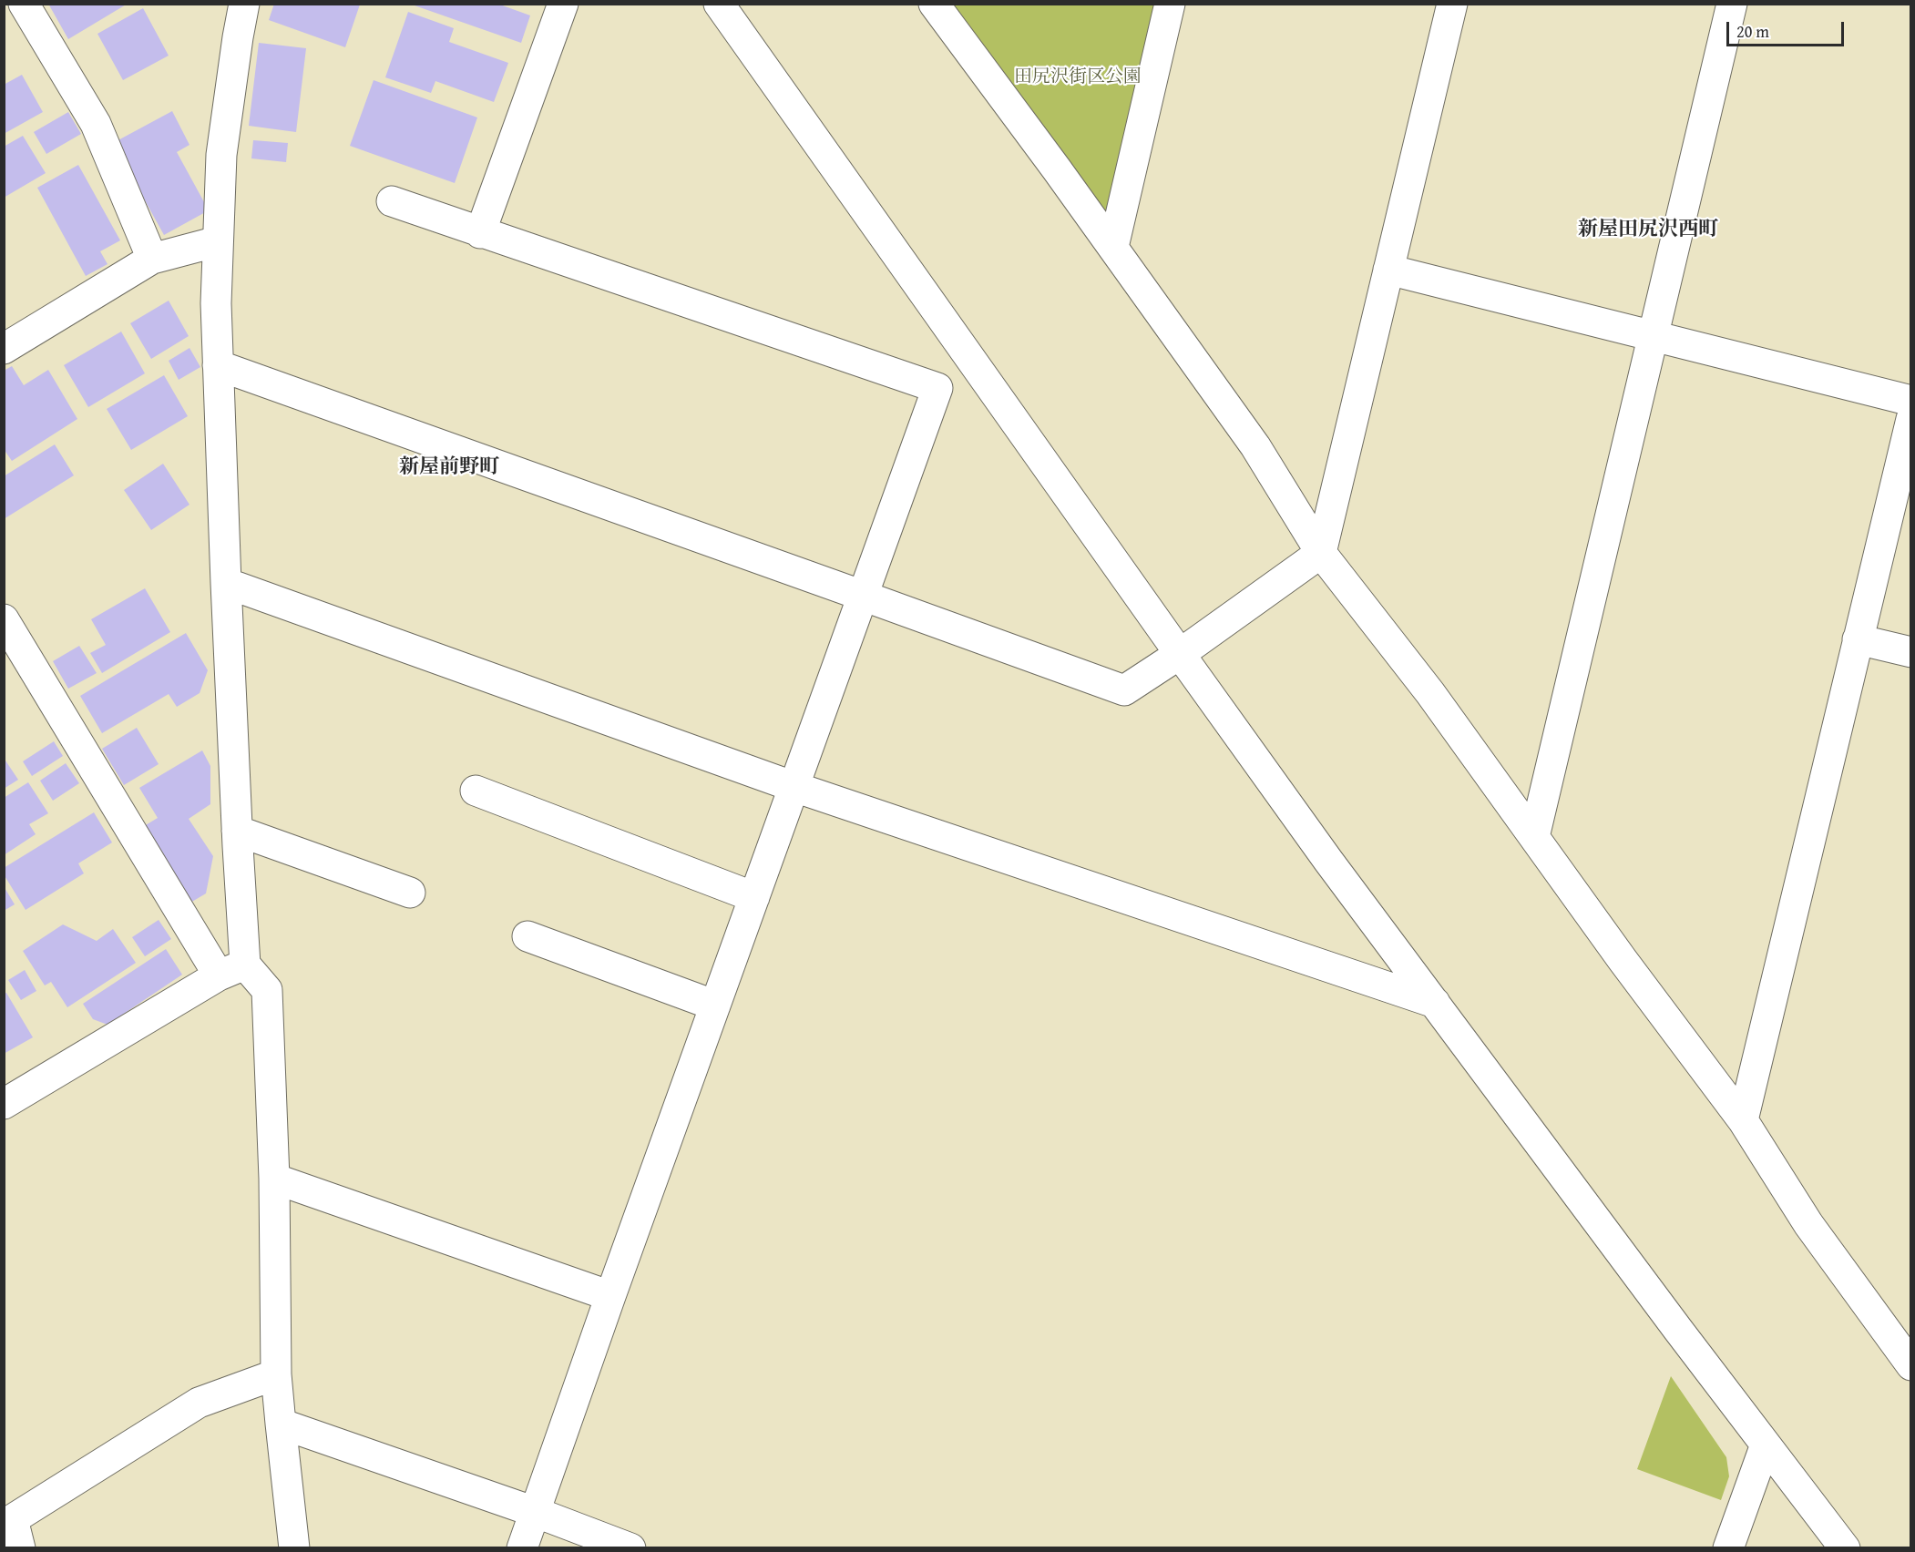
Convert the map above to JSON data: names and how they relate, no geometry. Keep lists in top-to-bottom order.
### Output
{
  "districts": ["新屋田尻沢西町", "新屋前野町"],
  "parks": ["田尻沢街区公園"],
  "scale_bar": "20 m"
}
